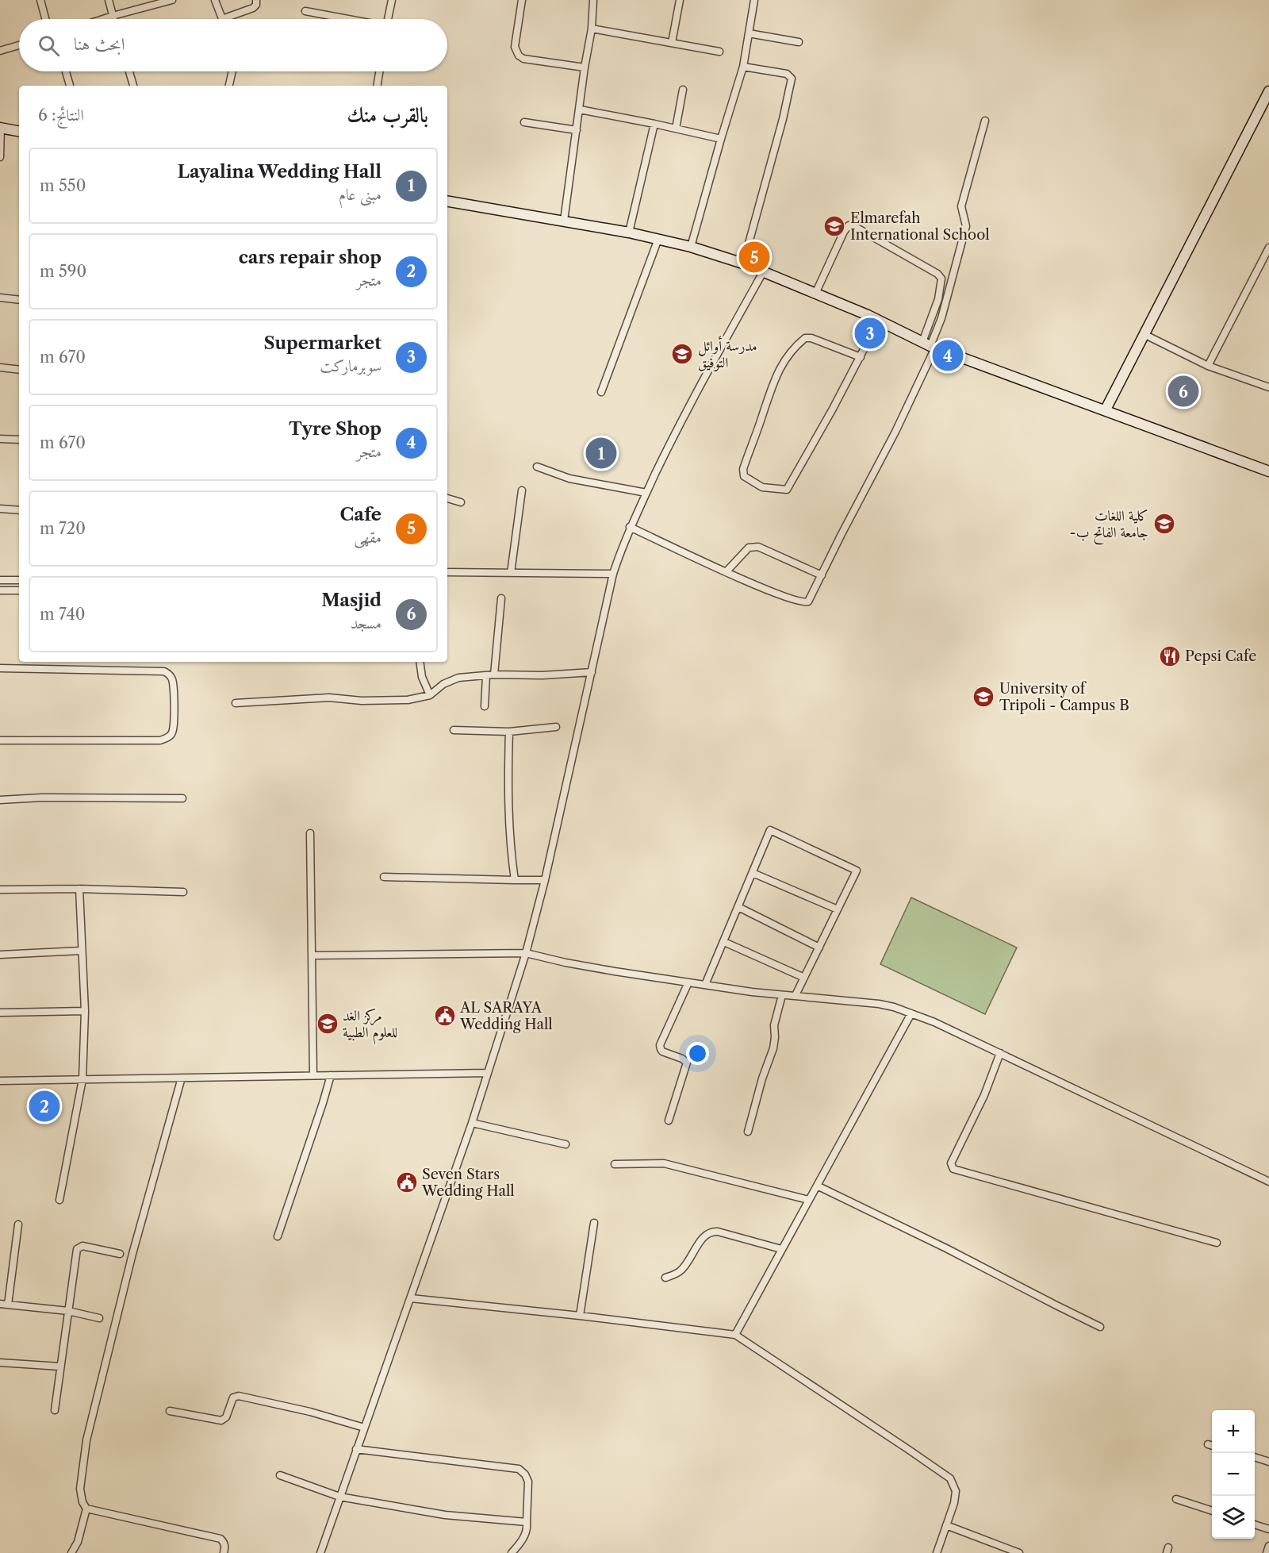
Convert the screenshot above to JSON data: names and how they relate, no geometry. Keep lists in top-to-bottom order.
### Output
{
  "places": {
    "school or university": [
      "Elmarefah International School",
      "مدرسة أوائل التوفيق",
      "كلية اللغات -جامعة الفاتح ب",
      "University of Tripoli - Campus B",
      "مركز الغد للعلوم الطبية"
    ],
    "restaurant": ["Pepsi Cafe"],
    "public building": ["AL SARAYA Wedding Hall", "Seven Stars Wedding Hall"]
  },
  "page": {
    "search": "ابحث هنا",
    "heading": ["بالقرب منك", "النتائج: 6"],
    "list": [
      {
        "mark": "1",
        "name": "Layalina Wedding Hall",
        "note": "مبنى عام",
        "value": "550 m"
      },
      {
        "mark": "2",
        "name": "cars repair shop",
        "note": "متجر",
        "value": "590 m"
      },
      {
        "mark": "3",
        "name": "Supermarket",
        "note": "سوبرماركت",
        "value": "670 m"
      },
      {
        "mark": "4",
        "name": "Tyre Shop",
        "note": "متجر",
        "value": "670 m"
      },
      {
        "mark": "5",
        "name": "Cafe",
        "note": "مقهى",
        "value": "720 m"
      },
      {
        "mark": "6",
        "name": "Masjid",
        "note": "مسجد",
        "value": "740 m"
      }
    ],
    "pins": [
      "5",
      "3",
      "4",
      "6",
      "1",
      "2"
    ],
    "map_buttons": ["+", "−"]
  }
}
